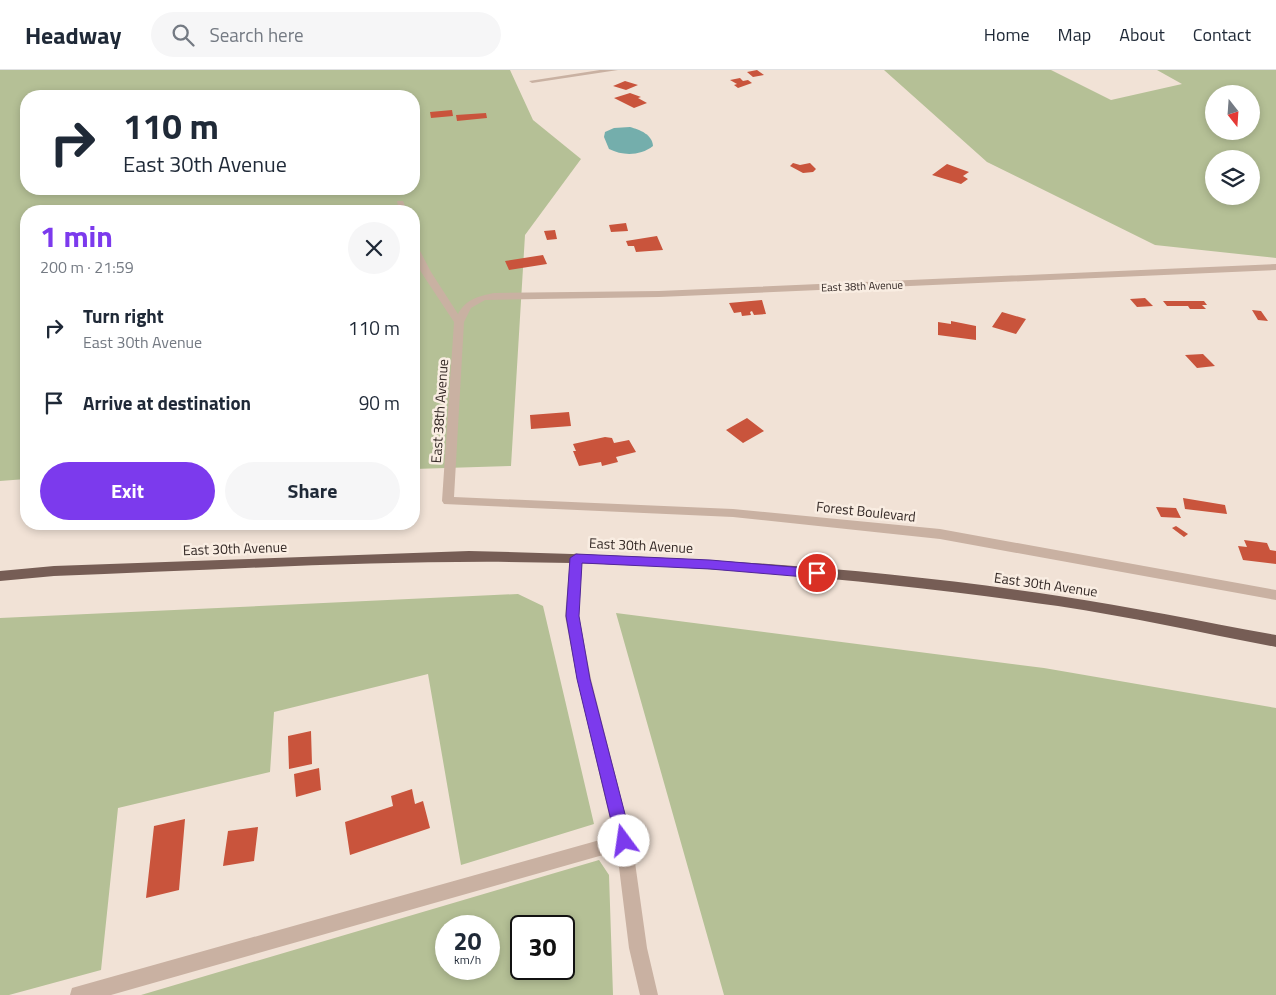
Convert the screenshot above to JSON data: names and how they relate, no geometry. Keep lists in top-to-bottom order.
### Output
{
  "streets": {
    "main road": ["East 30th Avenue"],
    "street": ["East 38th Avenue", "Forest Boulevard"]
  },
  "crossings": [
    ["East 38th Avenue", "Forest Boulevard"]
  ],
  "north": "bottom",
  "page": {
    "header": "Headway",
    "search": "Search here",
    "nav": [
      "Home",
      "Map",
      "About",
      "Contact"
    ],
    "turn": ["110 m", "East 30th Avenue"],
    "heading": ["1 min", "200 m · 21:59"],
    "list": [
      {
        "name": "Turn right",
        "note": "East 30th Avenue",
        "value": "110 m"
      },
      {
        "name": "Arrive at destination",
        "value": "90 m"
      }
    ],
    "buttons": ["Exit", "Share"],
    "speed": "20 km/h",
    "limit": "30"
  }
}
